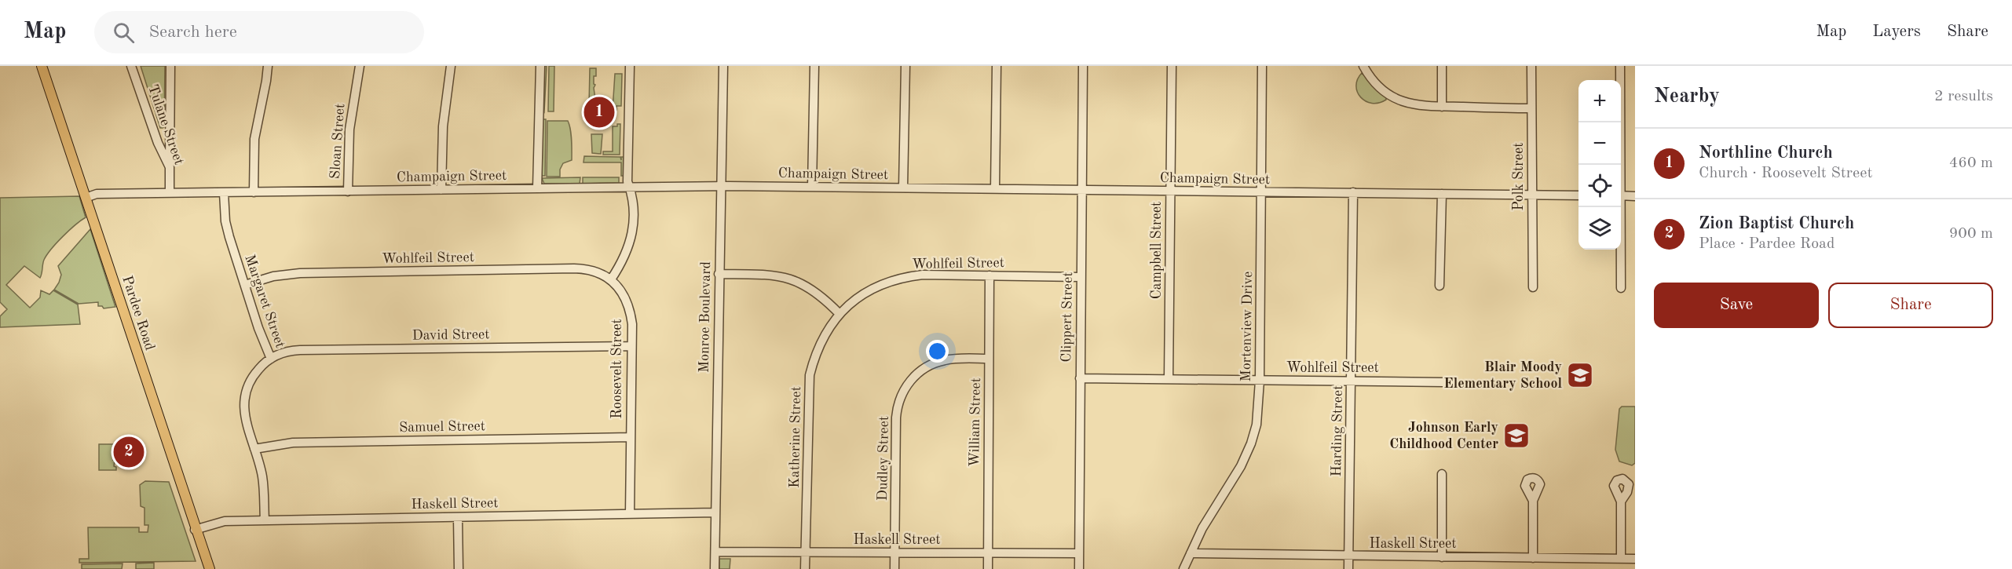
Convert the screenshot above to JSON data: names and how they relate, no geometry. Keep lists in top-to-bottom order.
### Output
{
  "streets": {
    "main road": ["Pardee Road"],
    "street": [
      "Tulane Street",
      "Sloan Street",
      "Champaign Street",
      "Polk Street",
      "Campbell Street",
      "Wohlfeil Street",
      "Margaret Street",
      "Monroe Boulevard",
      "Clippert Street",
      "Mortenview Drive",
      "David Street",
      "Roosevelt Street",
      "William Street",
      "Samuel Street",
      "Harding Street",
      "Katherine Street",
      "Dudley Street",
      "Haskell Street"
    ]
  },
  "crossings": [
    ["Tulane Street", "Champaign Street"],
    ["Sloan Street", "Champaign Street"],
    ["Champaign Street", "Polk Street"],
    ["Champaign Street", "Campbell Street"],
    ["Champaign Street", "Margaret Street"],
    ["Champaign Street", "Pardee Road"],
    ["Champaign Street", "Monroe Boulevard"],
    ["Champaign Street", "Clippert Street"],
    ["Champaign Street", "Mortenview Drive"],
    ["Champaign Street", "Harding Street"],
    ["Campbell Street", "Wohlfeil Street"],
    ["Wohlfeil Street", "Margaret Street"],
    ["Wohlfeil Street", "Clippert Street"],
    ["Wohlfeil Street", "Mortenview Drive"],
    ["Wohlfeil Street", "Roosevelt Street"],
    ["Wohlfeil Street", "William Street"],
    ["Wohlfeil Street", "Harding Street"],
    ["Wohlfeil Street", "Katherine Street"],
    ["Margaret Street", "David Street"],
    ["Margaret Street", "Samuel Street"],
    ["Margaret Street", "Haskell Street"],
    ["Pardee Road", "Haskell Street"],
    ["Monroe Boulevard", "Haskell Street"],
    ["Clippert Street", "Haskell Street"],
    ["Mortenview Drive", "Haskell Street"],
    ["David Street", "Roosevelt Street"],
    ["Roosevelt Street", "Samuel Street"],
    ["Roosevelt Street", "Haskell Street"],
    ["William Street", "Dudley Street"],
    ["William Street", "Haskell Street"],
    ["Harding Street", "Haskell Street"],
    ["Katherine Street", "Haskell Street"],
    ["Dudley Street", "Haskell Street"]
  ],
  "places": {
    "school or university": ["Blair Moody Elementary School", "Johnson Early Childhood Center"]
  },
  "page": {
    "header": "Map",
    "search": "Search here",
    "nav": ["Map", "Layers", "Share"],
    "heading": ["Nearby", "2 results"],
    "map_buttons": ["+", "−"],
    "pins": ["1", "2"],
    "list": [
      {
        "mark": "1",
        "name": "Northline Church",
        "note": "Church · Roosevelt Street",
        "value": "460 m"
      },
      {
        "mark": "2",
        "name": "Zion Baptist Church",
        "note": "Place · Pardee Road",
        "value": "900 m"
      }
    ],
    "buttons": ["Save", "Share"]
  }
}
